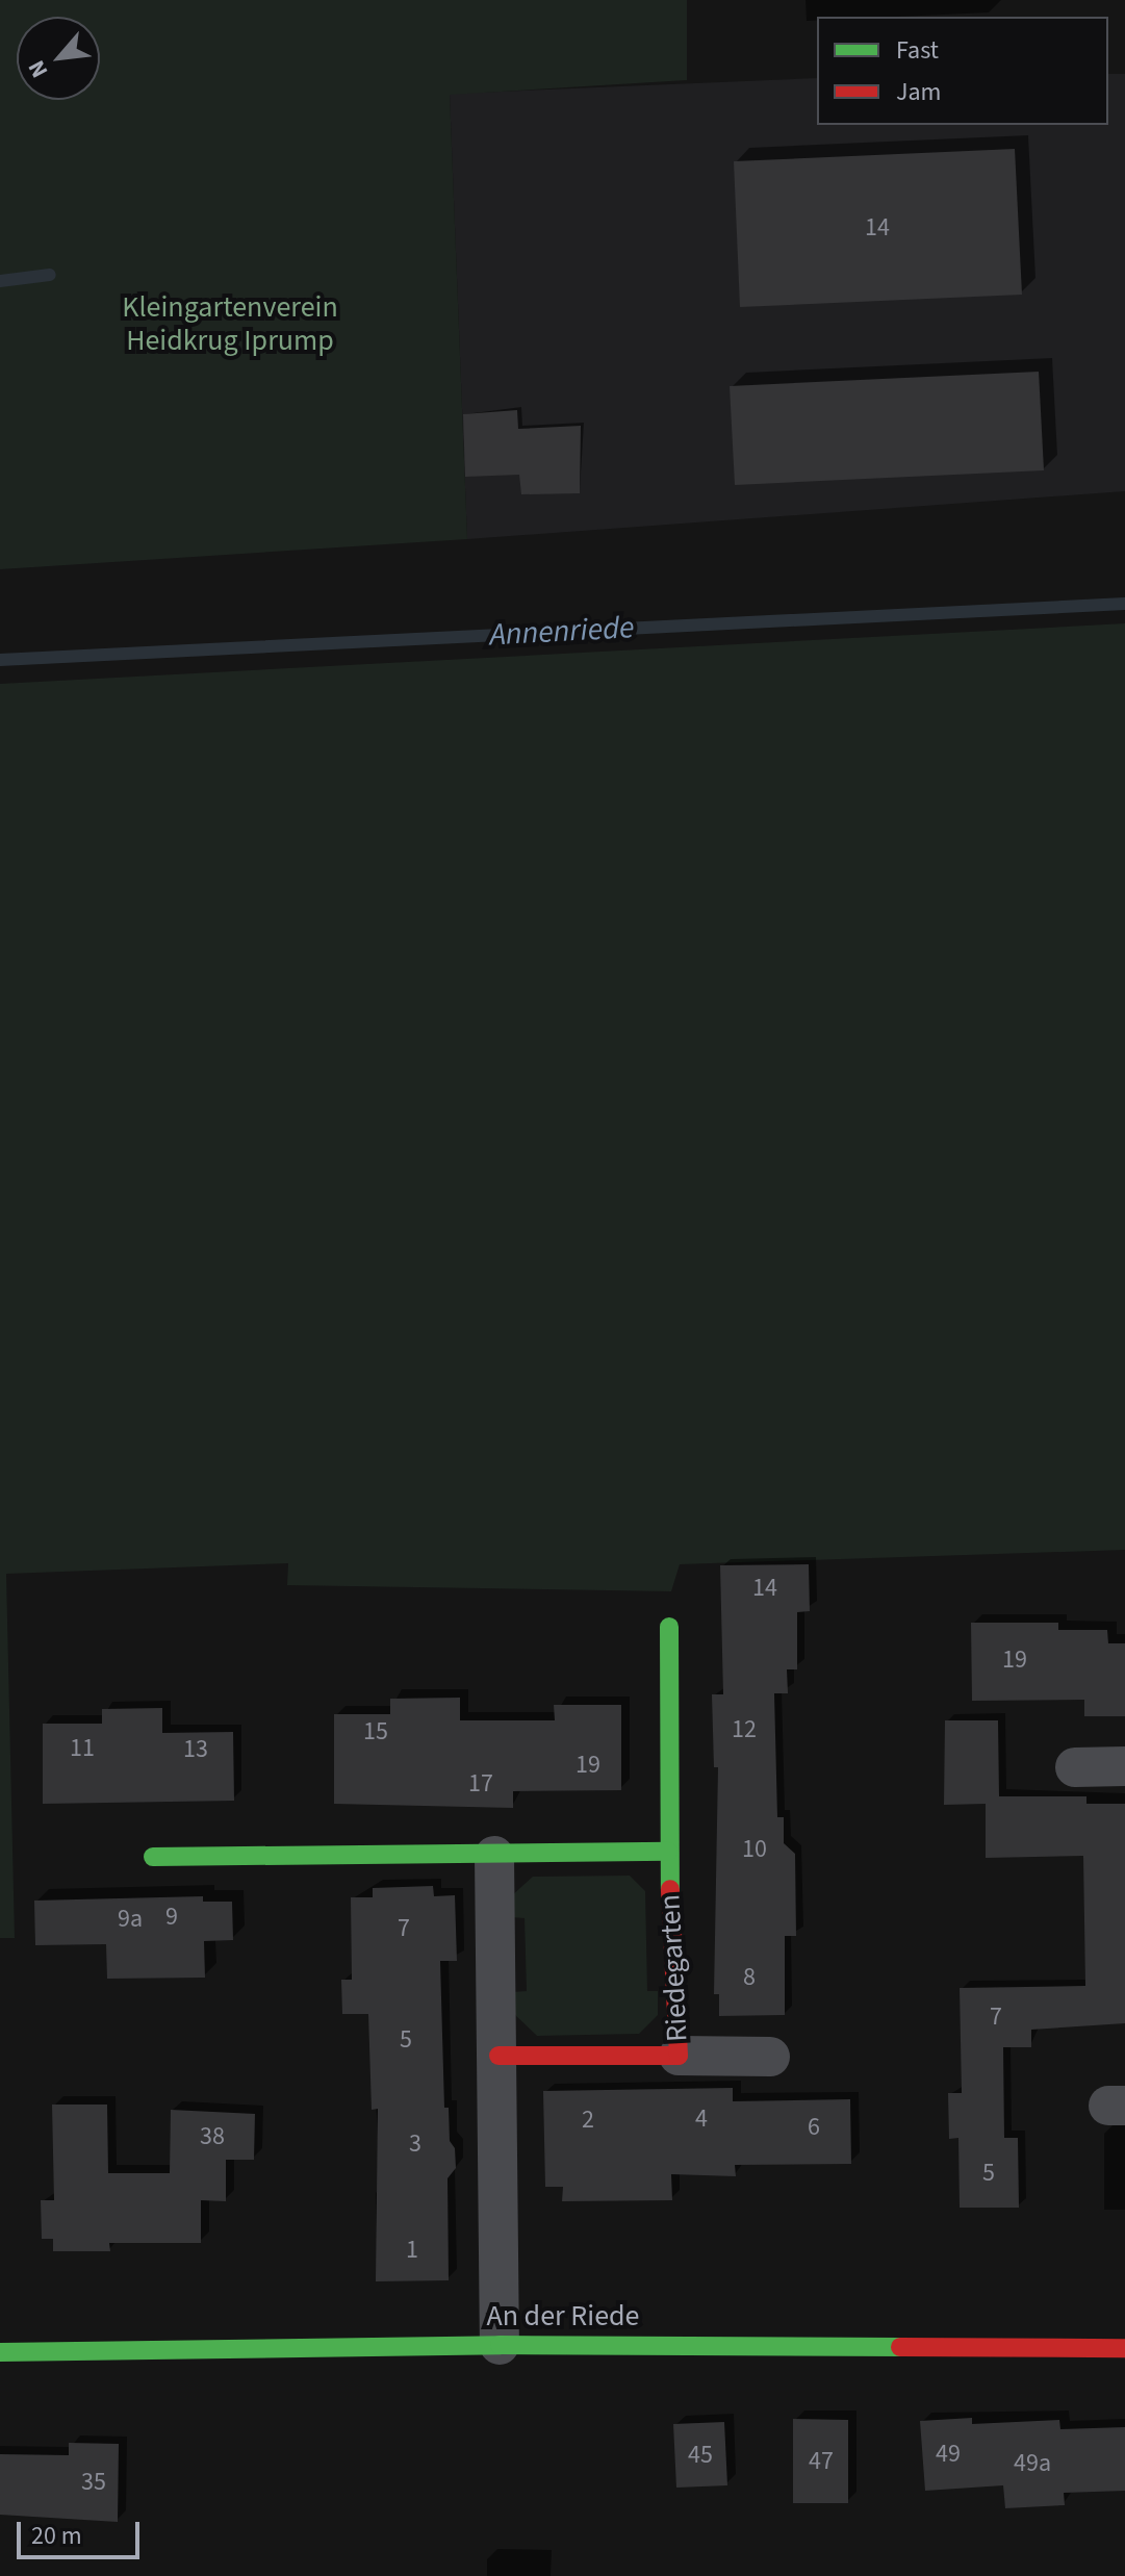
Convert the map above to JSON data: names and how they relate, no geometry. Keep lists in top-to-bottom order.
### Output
{
  "streets": {
    "street": ["Riedegarten", "An der Riede"]
  },
  "water": ["Annenriede"],
  "parks": ["Kleingartenverein Heidkrug Iprump"],
  "house_numbers": [
    "14",
    "14",
    "19",
    "12",
    "15",
    "11",
    "13",
    "19",
    "17",
    "10",
    "9",
    "9a",
    "7",
    "8",
    "7",
    "5",
    "4",
    "2",
    "6",
    "38",
    "3",
    "5",
    "1",
    "49",
    "45",
    "47",
    "49a",
    "35"
  ],
  "legend": ["Fast", "Jam"],
  "scale_bar": "20 m",
  "north": "bottom left"
}
